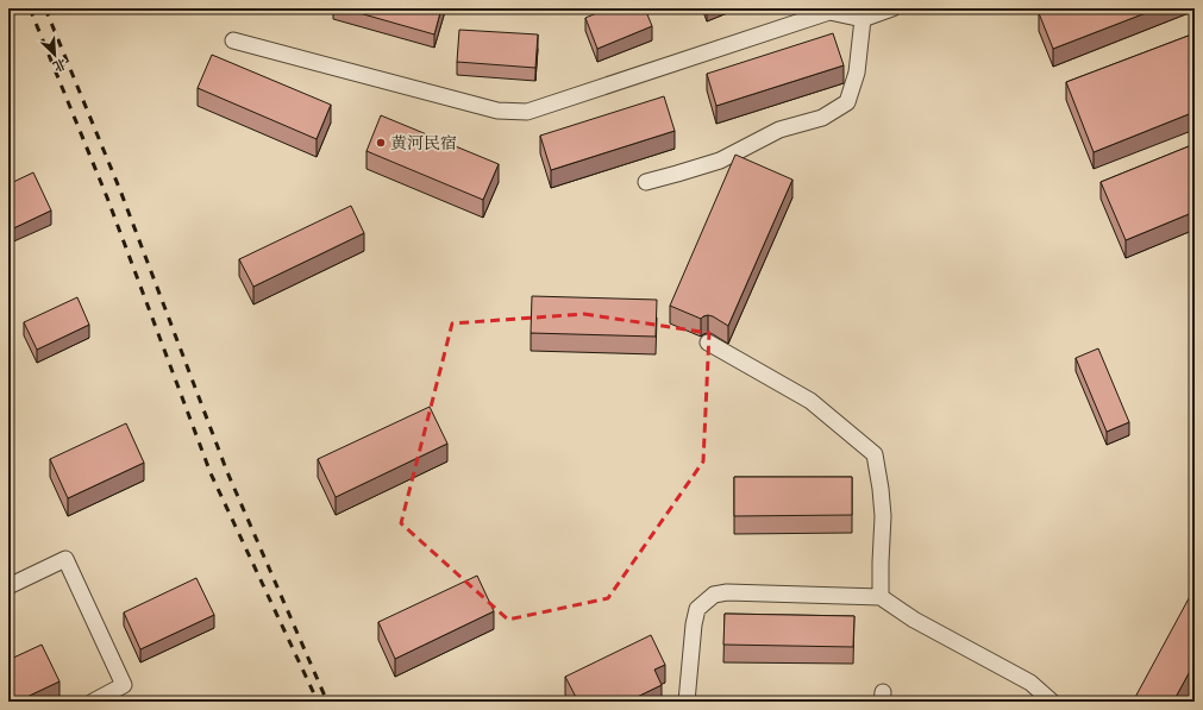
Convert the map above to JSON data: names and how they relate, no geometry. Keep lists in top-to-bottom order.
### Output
{
  "places": ["黄河民宿"],
  "north": "bottom right"
}
